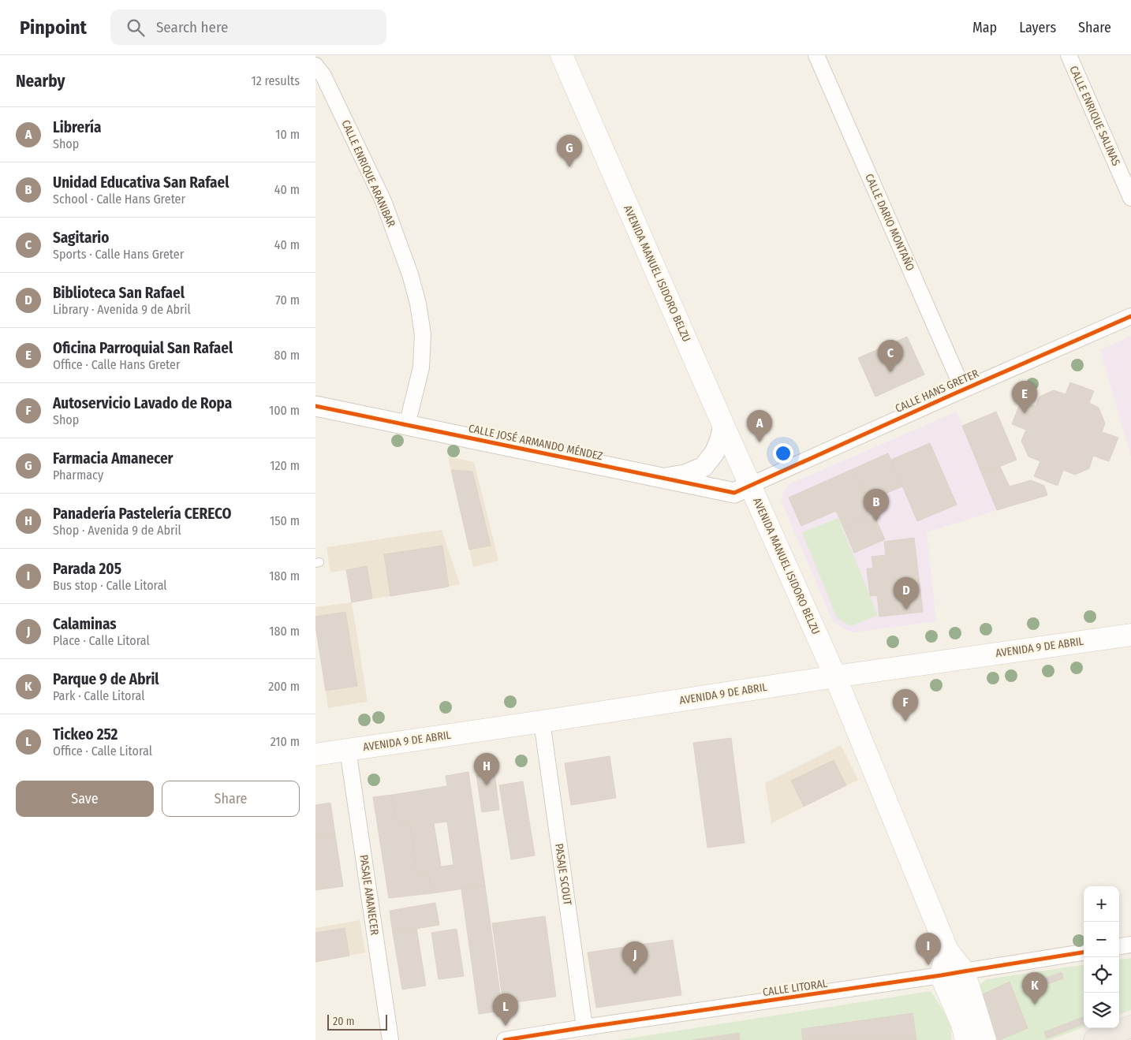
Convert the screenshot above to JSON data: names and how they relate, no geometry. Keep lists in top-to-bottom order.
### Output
{
  "streets": {
    "main road": ["AVENIDA MANUEL ISIDORO BELZU", "AVENIDA 9 DE ABRIL"],
    "street": [
      "CALLE ENRIQUE SALINAS",
      "CALLE ENRIQUE ARANIBAR",
      "CALLE DARIO MONTAÑO",
      "CALLE HANS GRETER",
      "CALLE JOSÉ ARMANDO MÉNDEZ",
      "PASAJE SCOUT",
      "PASAJE AMANECER",
      "CALLE LITORAL"
    ]
  },
  "crossings": [
    ["CALLE ENRIQUE ARANIBAR", "CALLE JOSÉ ARMANDO MÉNDEZ"],
    ["CALLE DARIO MONTAÑO", "CALLE HANS GRETER"],
    ["AVENIDA MANUEL ISIDORO BELZU", "CALLE HANS GRETER"],
    ["AVENIDA MANUEL ISIDORO BELZU", "CALLE JOSÉ ARMANDO MÉNDEZ"],
    ["AVENIDA MANUEL ISIDORO BELZU", "AVENIDA 9 DE ABRIL"],
    ["AVENIDA MANUEL ISIDORO BELZU", "CALLE LITORAL"],
    ["CALLE HANS GRETER", "CALLE JOSÉ ARMANDO MÉNDEZ"],
    ["AVENIDA 9 DE ABRIL", "PASAJE SCOUT"],
    ["AVENIDA 9 DE ABRIL", "PASAJE AMANECER"],
    ["PASAJE SCOUT", "CALLE LITORAL"]
  ],
  "scale_bar": "20 m",
  "page": {
    "header": "Pinpoint",
    "search": "Search here",
    "nav": ["Map", "Layers", "Share"],
    "heading": ["Nearby", "12 results"],
    "list": [
      {
        "mark": "A",
        "name": "Librería",
        "note": "Shop",
        "value": "10 m"
      },
      {
        "mark": "B",
        "name": "Unidad Educativa San Rafael",
        "note": "School · Calle Hans Greter",
        "value": "40 m"
      },
      {
        "mark": "C",
        "name": "Sagitario",
        "note": "Sports · Calle Hans Greter",
        "value": "40 m"
      },
      {
        "mark": "D",
        "name": "Biblioteca San Rafael",
        "note": "Library · Avenida 9 de Abril",
        "value": "70 m"
      },
      {
        "mark": "E",
        "name": "Oficina Parroquial San Rafael",
        "note": "Office · Calle Hans Greter",
        "value": "80 m"
      },
      {
        "mark": "F",
        "name": "Autoservicio Lavado de Ropa",
        "note": "Shop",
        "value": "100 m"
      },
      {
        "mark": "G",
        "name": "Farmacia Amanecer",
        "note": "Pharmacy",
        "value": "120 m"
      },
      {
        "mark": "H",
        "name": "Panadería Pastelería CERECO",
        "note": "Shop · Avenida 9 de Abril",
        "value": "150 m"
      },
      {
        "mark": "I",
        "name": "Parada 205",
        "note": "Bus stop · Calle Litoral",
        "value": "180 m"
      },
      {
        "mark": "J",
        "name": "Calaminas",
        "note": "Place · Calle Litoral",
        "value": "180 m"
      },
      {
        "mark": "K",
        "name": "Parque 9 de Abril",
        "note": "Park · Calle Litoral",
        "value": "200 m"
      },
      {
        "mark": "L",
        "name": "Tickeo 252",
        "note": "Office · Calle Litoral",
        "value": "210 m"
      }
    ],
    "pins": [
      "G",
      "C",
      "E",
      "A",
      "B",
      "D",
      "F",
      "H",
      "I",
      "J",
      "K",
      "L"
    ],
    "buttons": ["Save", "Share"],
    "map_buttons": ["+", "−"],
    "scale": "20 m"
  }
}
